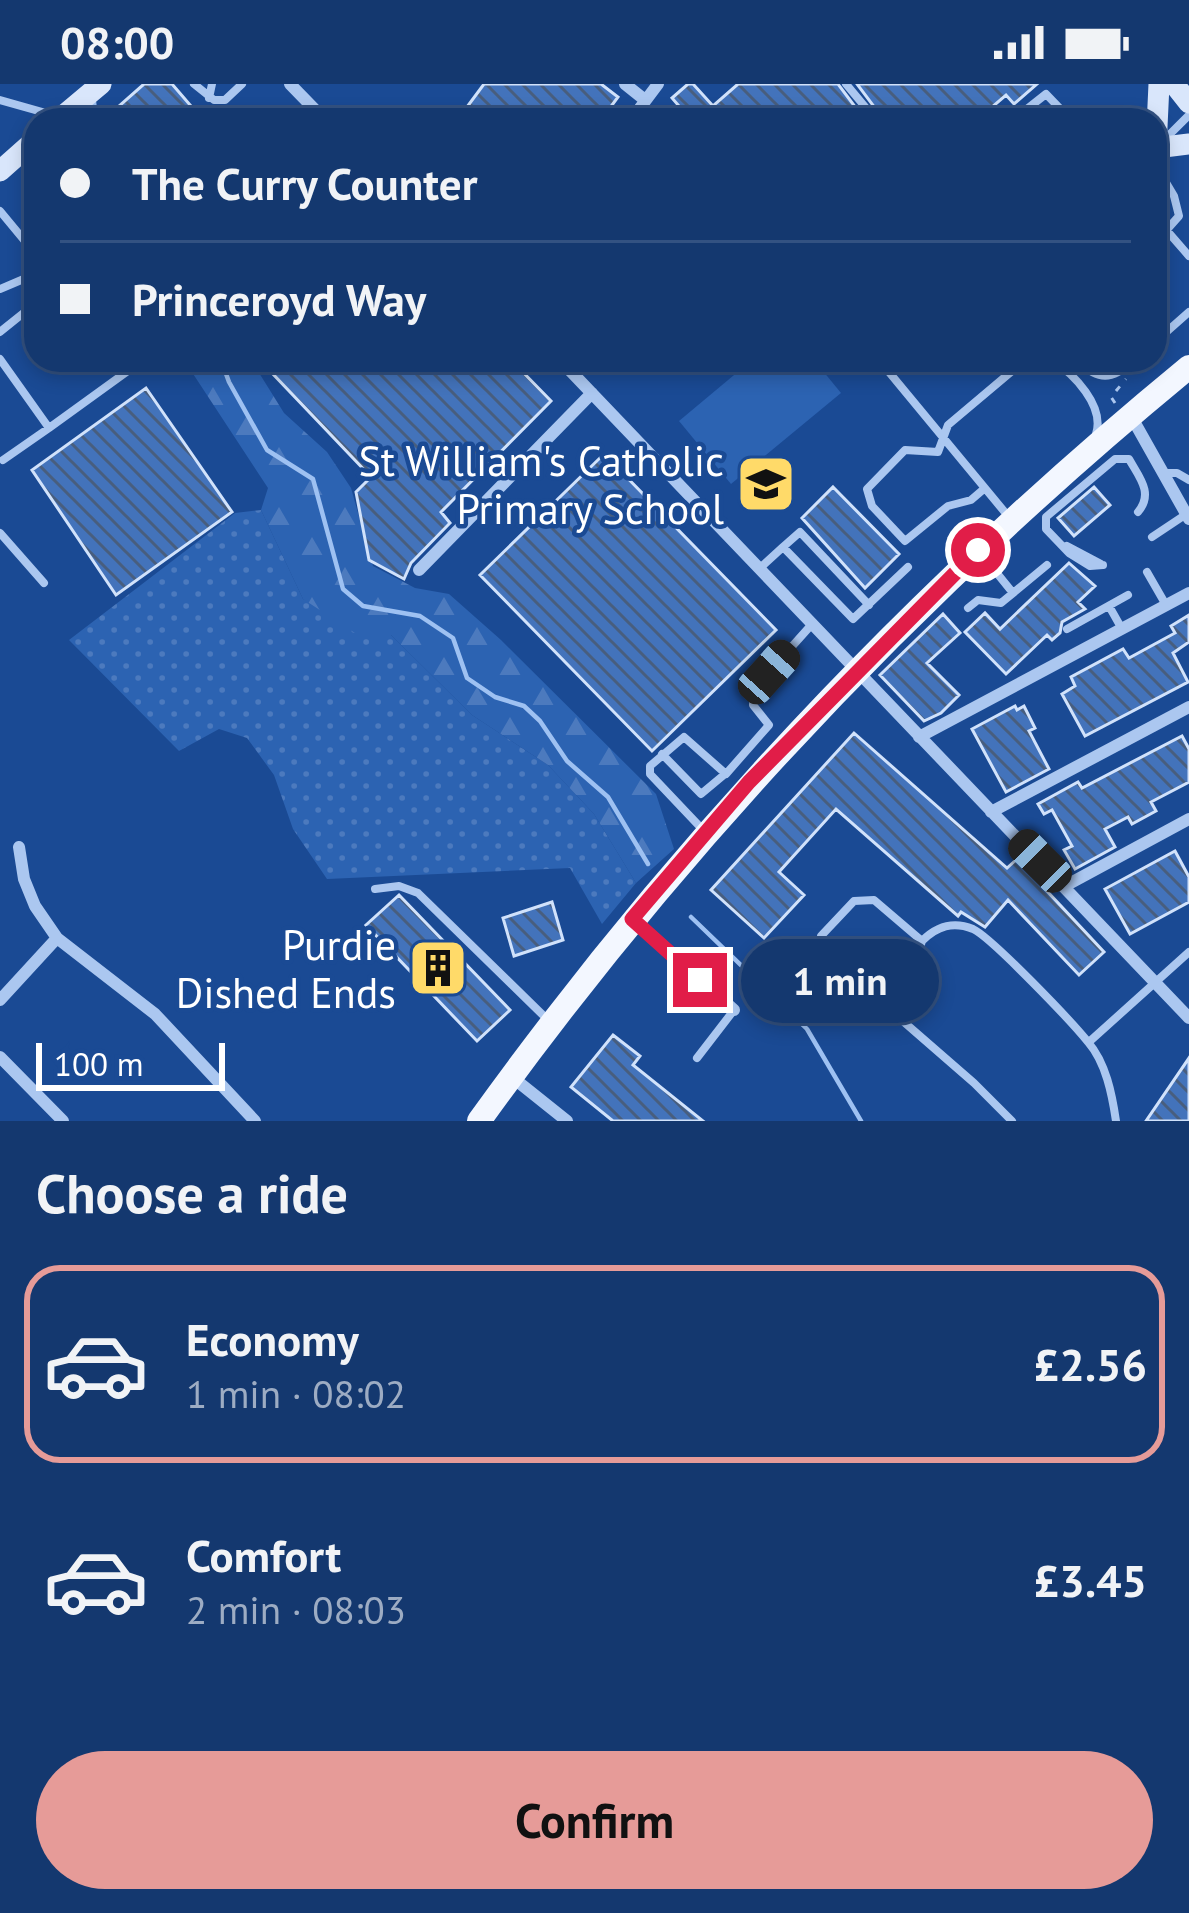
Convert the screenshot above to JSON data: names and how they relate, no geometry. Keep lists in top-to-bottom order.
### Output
{
  "places": {
    "school or university": ["St William's Catholic Primary School"],
    "building": ["Purdie Dished Ends"]
  },
  "scale_bar": "100 m",
  "page": {
    "status": "08:00",
    "banner": ["The Curry Counter", "Princeroyd Way"],
    "bubble": "1 min",
    "scale": "100 m",
    "heading": "Choose a ride",
    "list": [
      {
        "name": "Economy",
        "note": "1 min · 08:02",
        "value": "£2.56"
      },
      {
        "name": "Comfort",
        "note": "2 min · 08:03",
        "value": "£3.45"
      }
    ],
    "buttons": "Confirm"
  }
}
